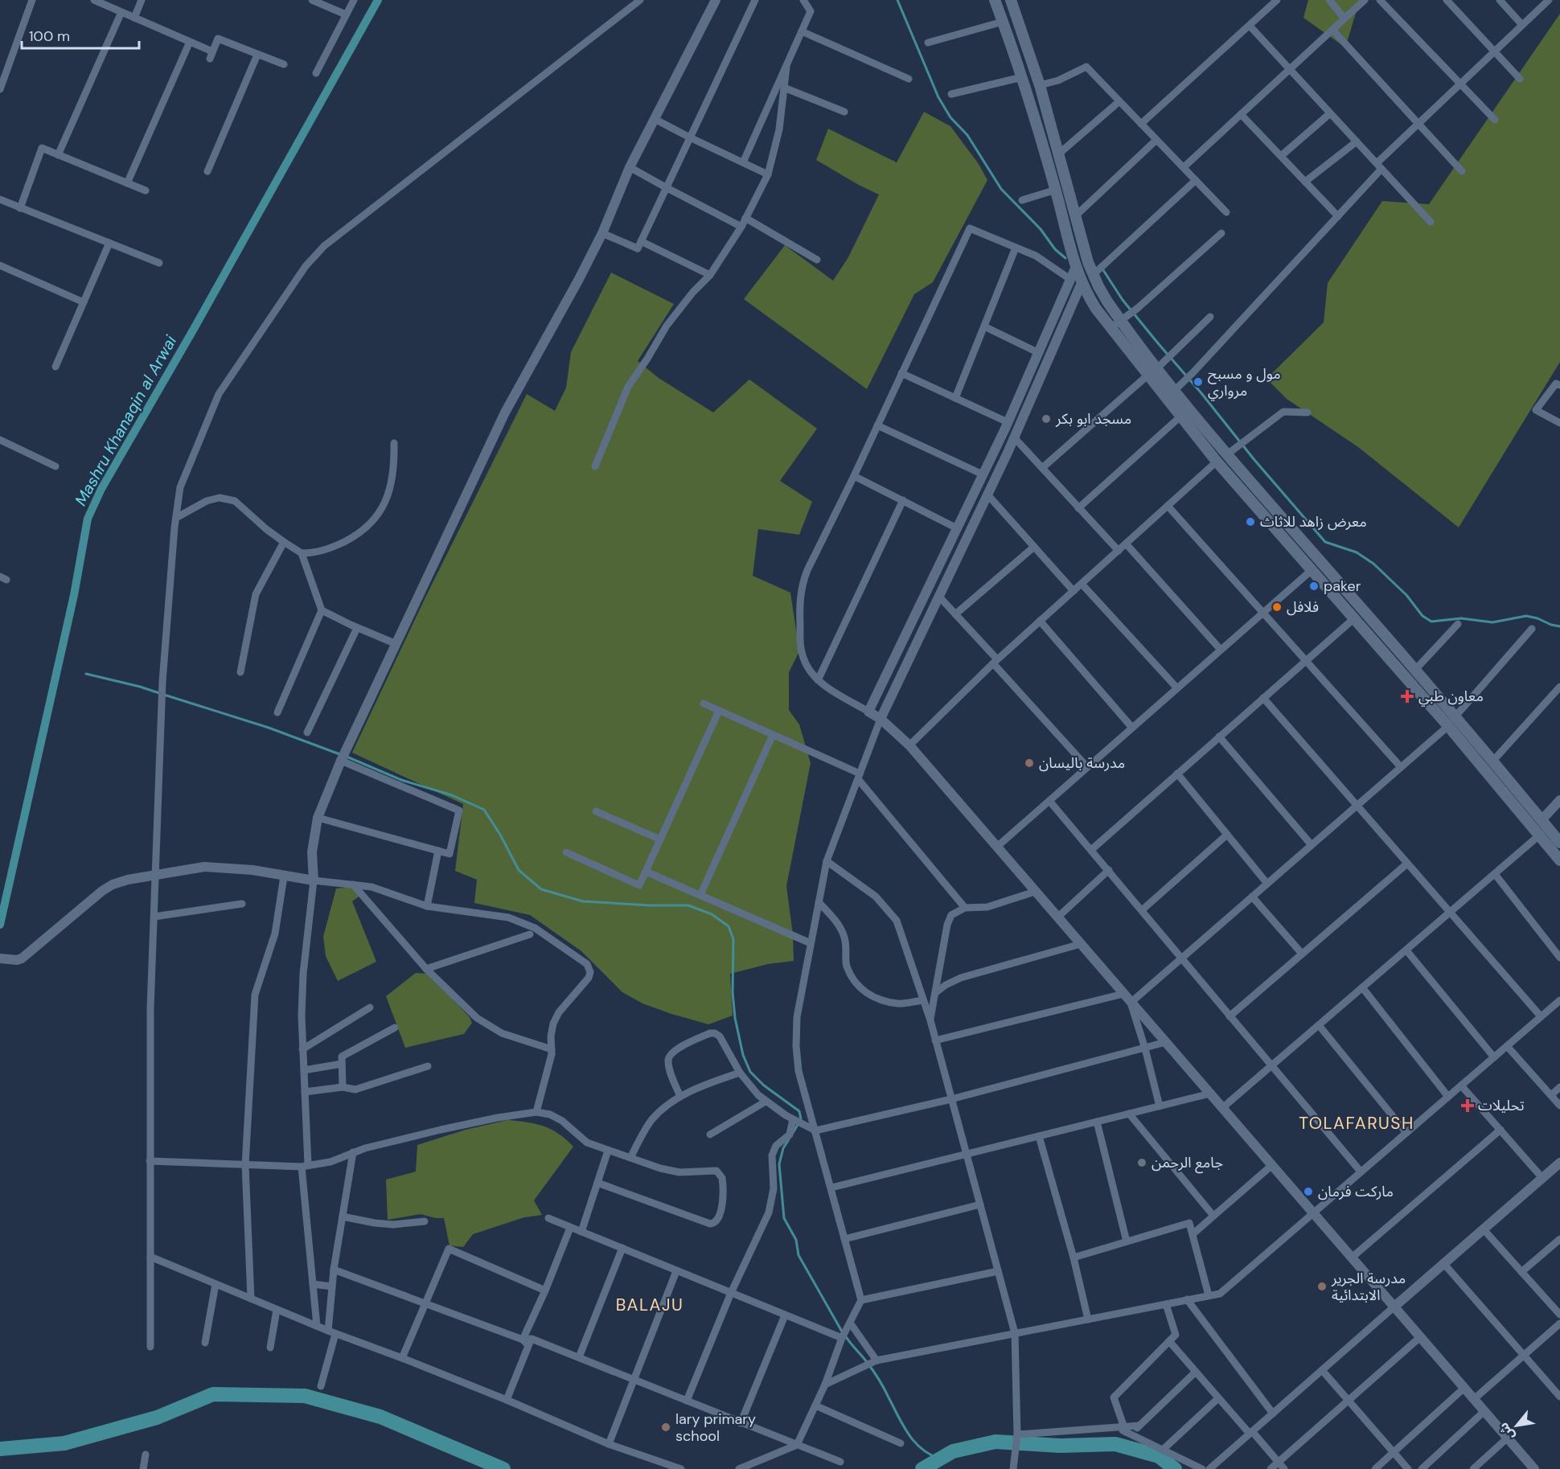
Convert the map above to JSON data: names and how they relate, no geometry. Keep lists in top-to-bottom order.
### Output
{
  "districts": ["TOLAFARUSH", "BALAJU"],
  "water": ["Mashru Khanaqin al Arwai"],
  "places": {
    "other": [
      "مول و مسبح مرواري",
      "مسجد ابو بكر",
      "معرض زاهد للاثاث",
      "paker",
      "فلافل",
      "مدرسة بالیسان",
      "جامع الرحمن",
      "مارکت فرمان",
      "مدرسة الجرير الابتدائية",
      "lary primary school"
    ],
    "health": ["معاون طبي", "تحلیلات"]
  },
  "scale_bar": "100 m",
  "north": "bottom left"
}
